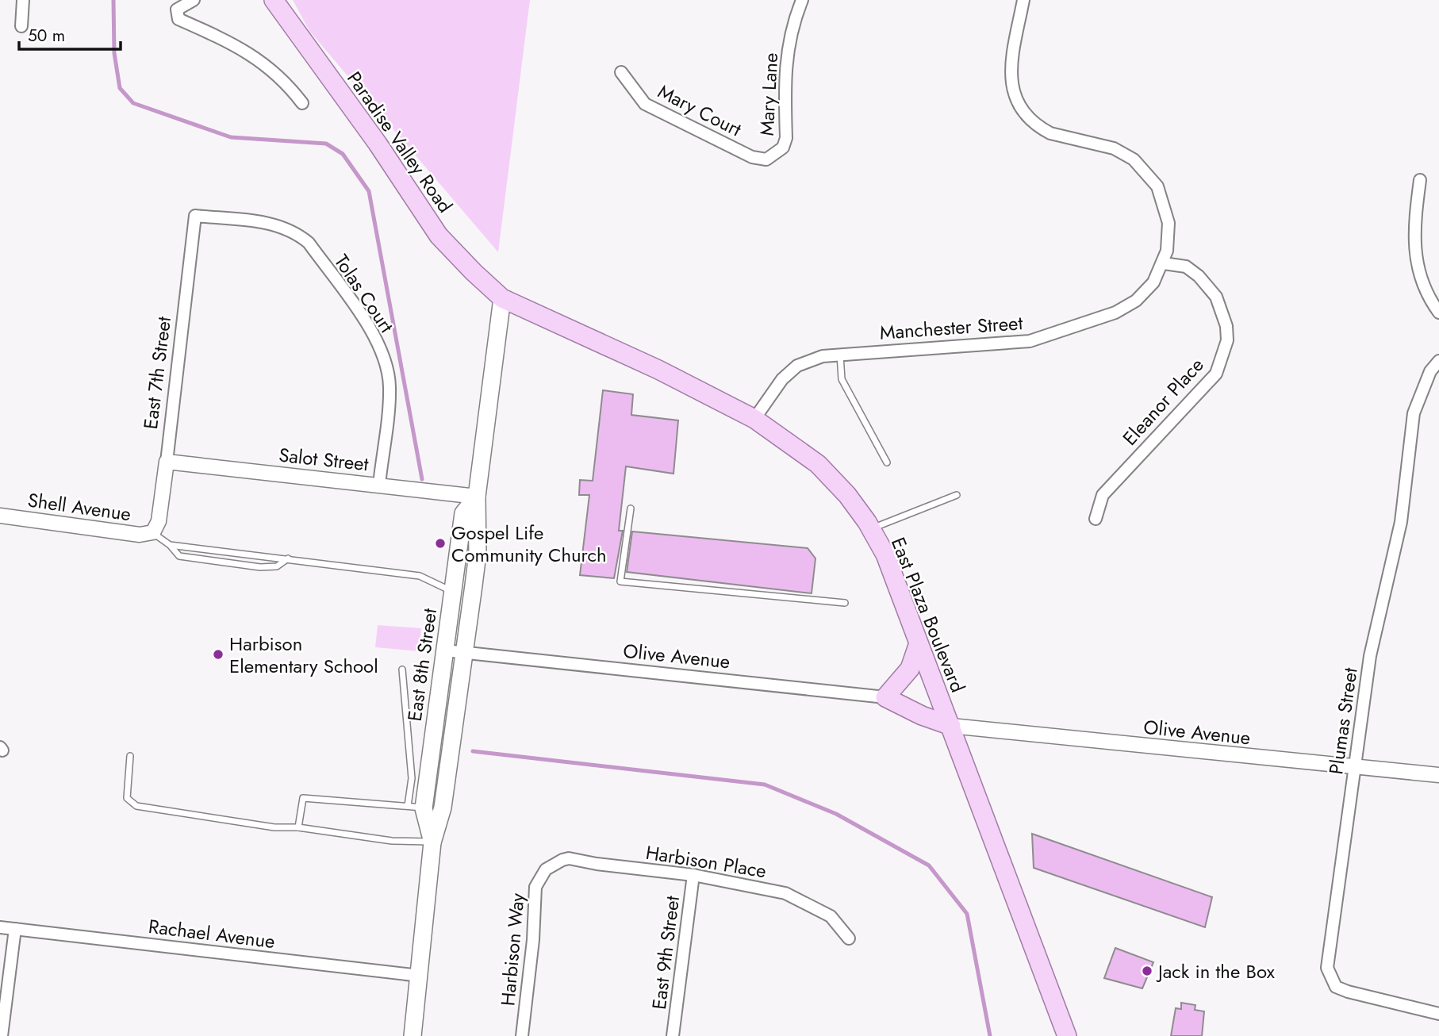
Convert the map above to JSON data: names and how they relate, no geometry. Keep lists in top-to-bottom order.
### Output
{
  "streets": {
    "main road": ["Paradise Valley Road", "East Plaza Boulevard", "East 8th Street"],
    "street": [
      "Mary Lane",
      "Mary Court",
      "Tolas Court",
      "Manchester Street",
      "East 7th Street",
      "Eleanor Place",
      "Salot Street",
      "Shell Avenue",
      "Olive Avenue",
      "Plumas Street",
      "Harbison Place",
      "Rachael Avenue",
      "Harbison Way",
      "East 9th Street"
    ]
  },
  "crossings": [
    ["Mary Lane", "Mary Court"],
    ["Paradise Valley Road", "East Plaza Boulevard"],
    ["Paradise Valley Road", "East 8th Street"],
    ["Tolas Court", "East 7th Street"],
    ["Tolas Court", "Salot Street"],
    ["Manchester Street", "Eleanor Place"],
    ["Manchester Street", "East Plaza Boulevard"],
    ["East 7th Street", "Salot Street"],
    ["East 7th Street", "Shell Avenue"],
    ["Salot Street", "East 8th Street"],
    ["East Plaza Boulevard", "Olive Avenue"],
    ["East Plaza Boulevard", "East 8th Street"],
    ["Olive Avenue", "East 8th Street"],
    ["Olive Avenue", "Plumas Street"],
    ["East 8th Street", "Rachael Avenue"],
    ["Harbison Place", "Harbison Way"],
    ["Harbison Place", "East 9th Street"]
  ],
  "places": ["Gospel Life Community Church", "Harbison Elementary School", "Jack in the Box"],
  "scale_bar": "50 m"
}
